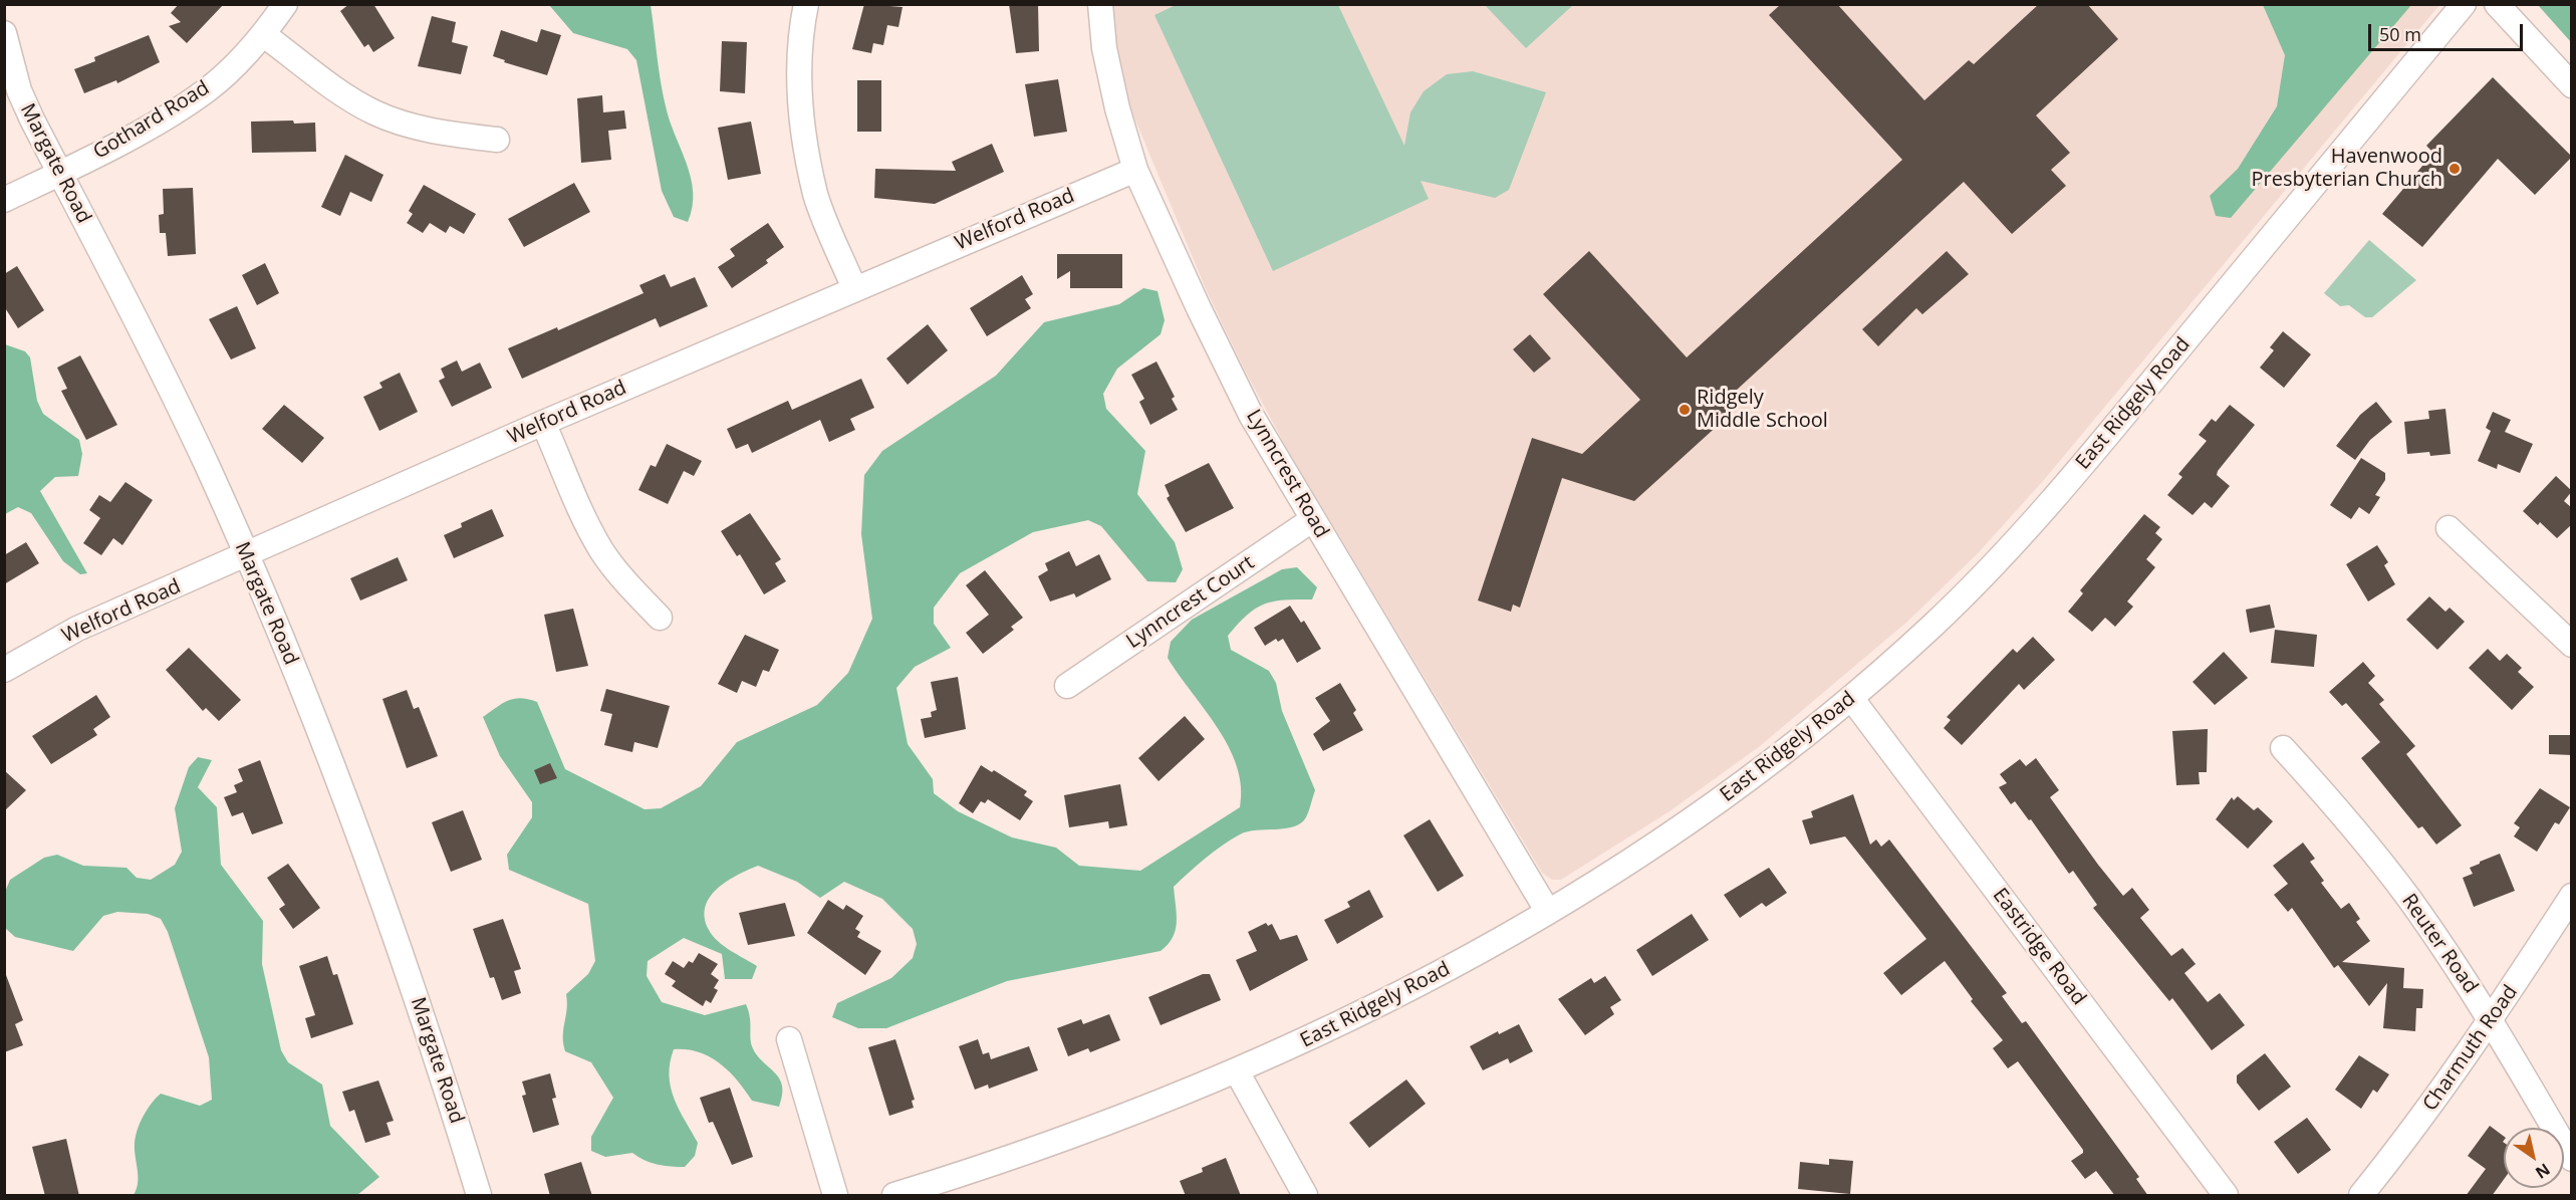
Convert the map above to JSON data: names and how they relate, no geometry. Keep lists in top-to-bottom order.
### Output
{
  "streets": {
    "street": [
      "Gothard Road",
      "Margate Road",
      "Welford Road",
      "East Ridgely Road",
      "Lynncrest Road",
      "Lynncrest Court",
      "Reuter Road",
      "Eastridge Road",
      "Charmuth Road"
    ]
  },
  "crossings": [
    ["Gothard Road", "Margate Road"],
    ["Margate Road", "Welford Road"],
    ["Welford Road", "Lynncrest Road"],
    ["East Ridgely Road", "Lynncrest Road"],
    ["East Ridgely Road", "Eastridge Road"],
    ["Lynncrest Road", "Lynncrest Court"],
    ["Reuter Road", "Charmuth Road"]
  ],
  "places": ["Havenwood Presbyterian Church", "Ridgely Middle School"],
  "scale_bar": "50 m",
  "north": "bottom right"
}
